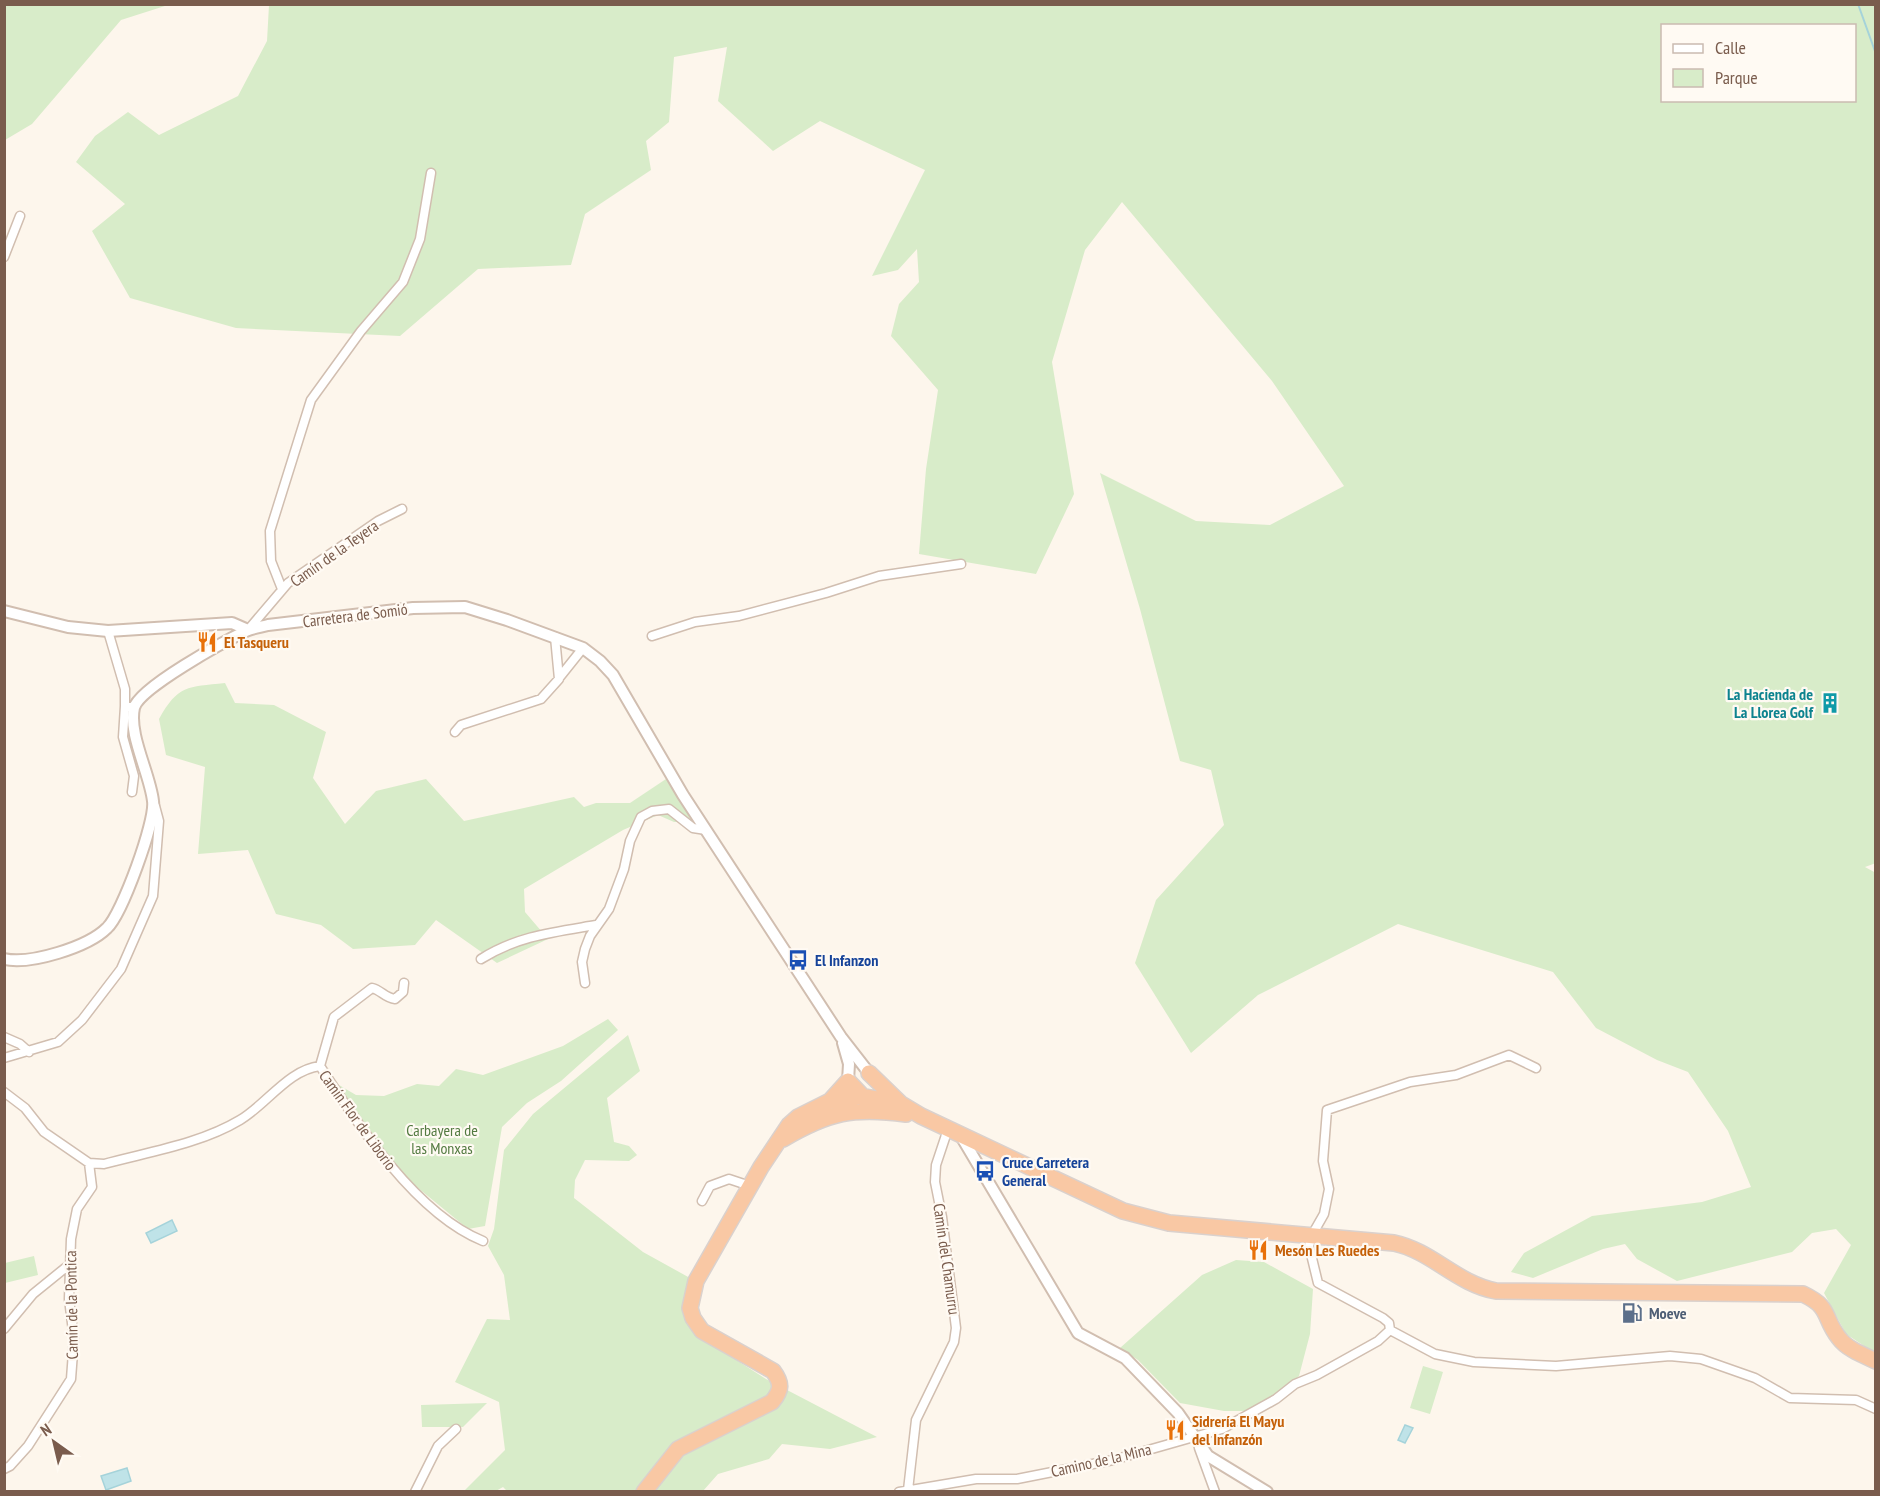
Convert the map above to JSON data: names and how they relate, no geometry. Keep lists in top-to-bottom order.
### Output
{
  "streets": {
    "street": [
      "Camín de la Teyera",
      "Carretera de Somió",
      "Camín Flor de Liborio",
      "Camín del Chamurru",
      "Camín de la Pontica",
      "Camino de la Mina"
    ]
  },
  "crossings": [
    ["Camín de la Teyera", "Carretera de Somió"],
    ["Camín Flor de Liborio", "Camín de la Pontica"],
    ["Camín del Chamurru", "Camino de la Mina"]
  ],
  "parks": ["Carbayera de las Monxas"],
  "places": {
    "restaurant": ["El Tasqueru", "Mesón Les Ruedes", "Sidrería El Mayu del Infanzón"],
    "building": ["La Hacienda de La Llorea Golf"],
    "bus stop": ["El Infanzon", "Cruce Carretera General"],
    "fuel station": ["Moeve"]
  },
  "legend": ["Calle", "Parque"],
  "north": "top left"
}
